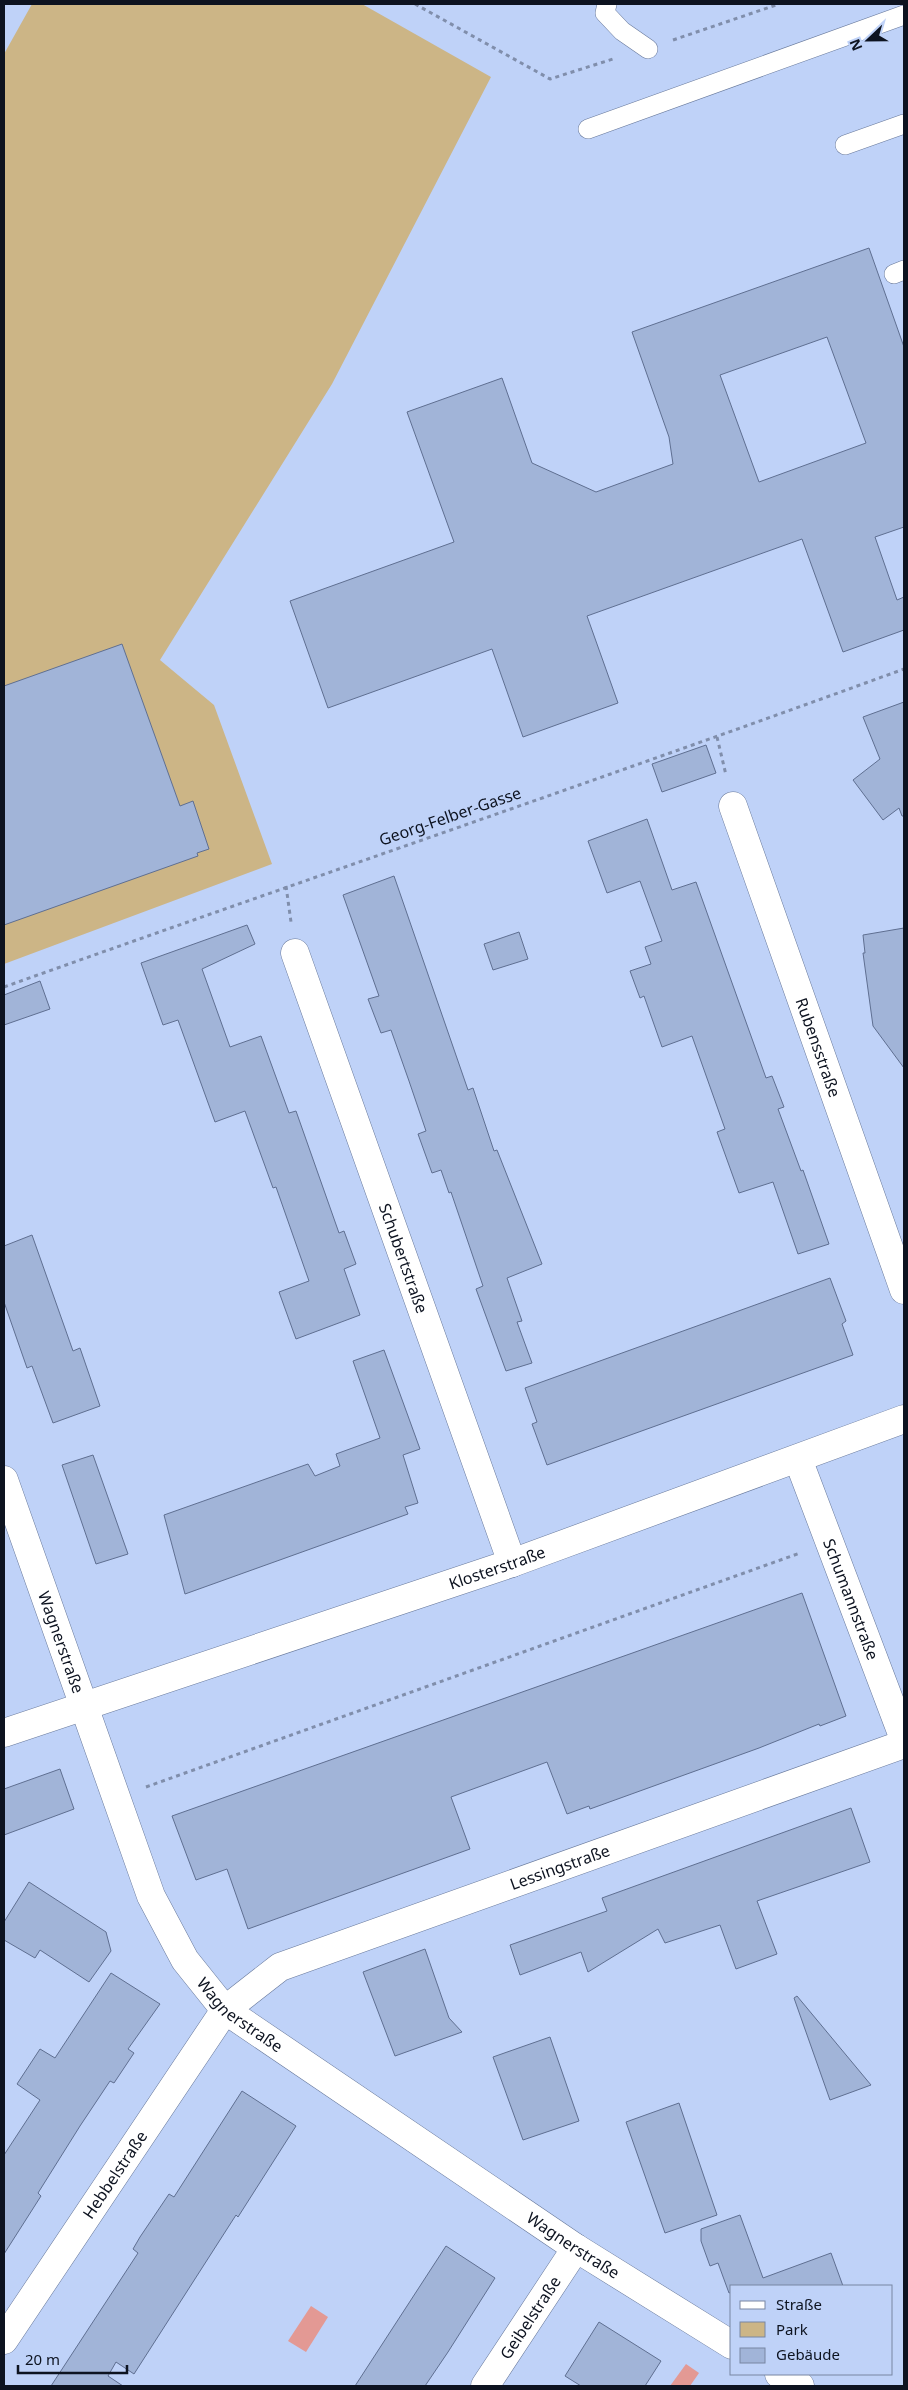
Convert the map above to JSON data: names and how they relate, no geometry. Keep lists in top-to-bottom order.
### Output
{
  "streets": {
    "street": [
      "Rubensstraße",
      "Schubertstraße",
      "Klosterstraße",
      "Schumannstraße",
      "Wagnerstraße",
      "Lessingstraße",
      "Hebbelstraße",
      "Geibelstraße"
    ],
    "path": ["Georg-Felber-Gasse"]
  },
  "crossings": [
    ["Schubertstraße", "Klosterstraße"],
    ["Klosterstraße", "Schumannstraße"],
    ["Klosterstraße", "Wagnerstraße"],
    ["Wagnerstraße", "Lessingstraße"],
    ["Wagnerstraße", "Hebbelstraße"],
    ["Wagnerstraße", "Geibelstraße"],
    ["Lessingstraße", "Hebbelstraße"]
  ],
  "legend": ["Straße", "Park", "Gebäude"],
  "scale_bar": "20 m",
  "north": "left"
}
